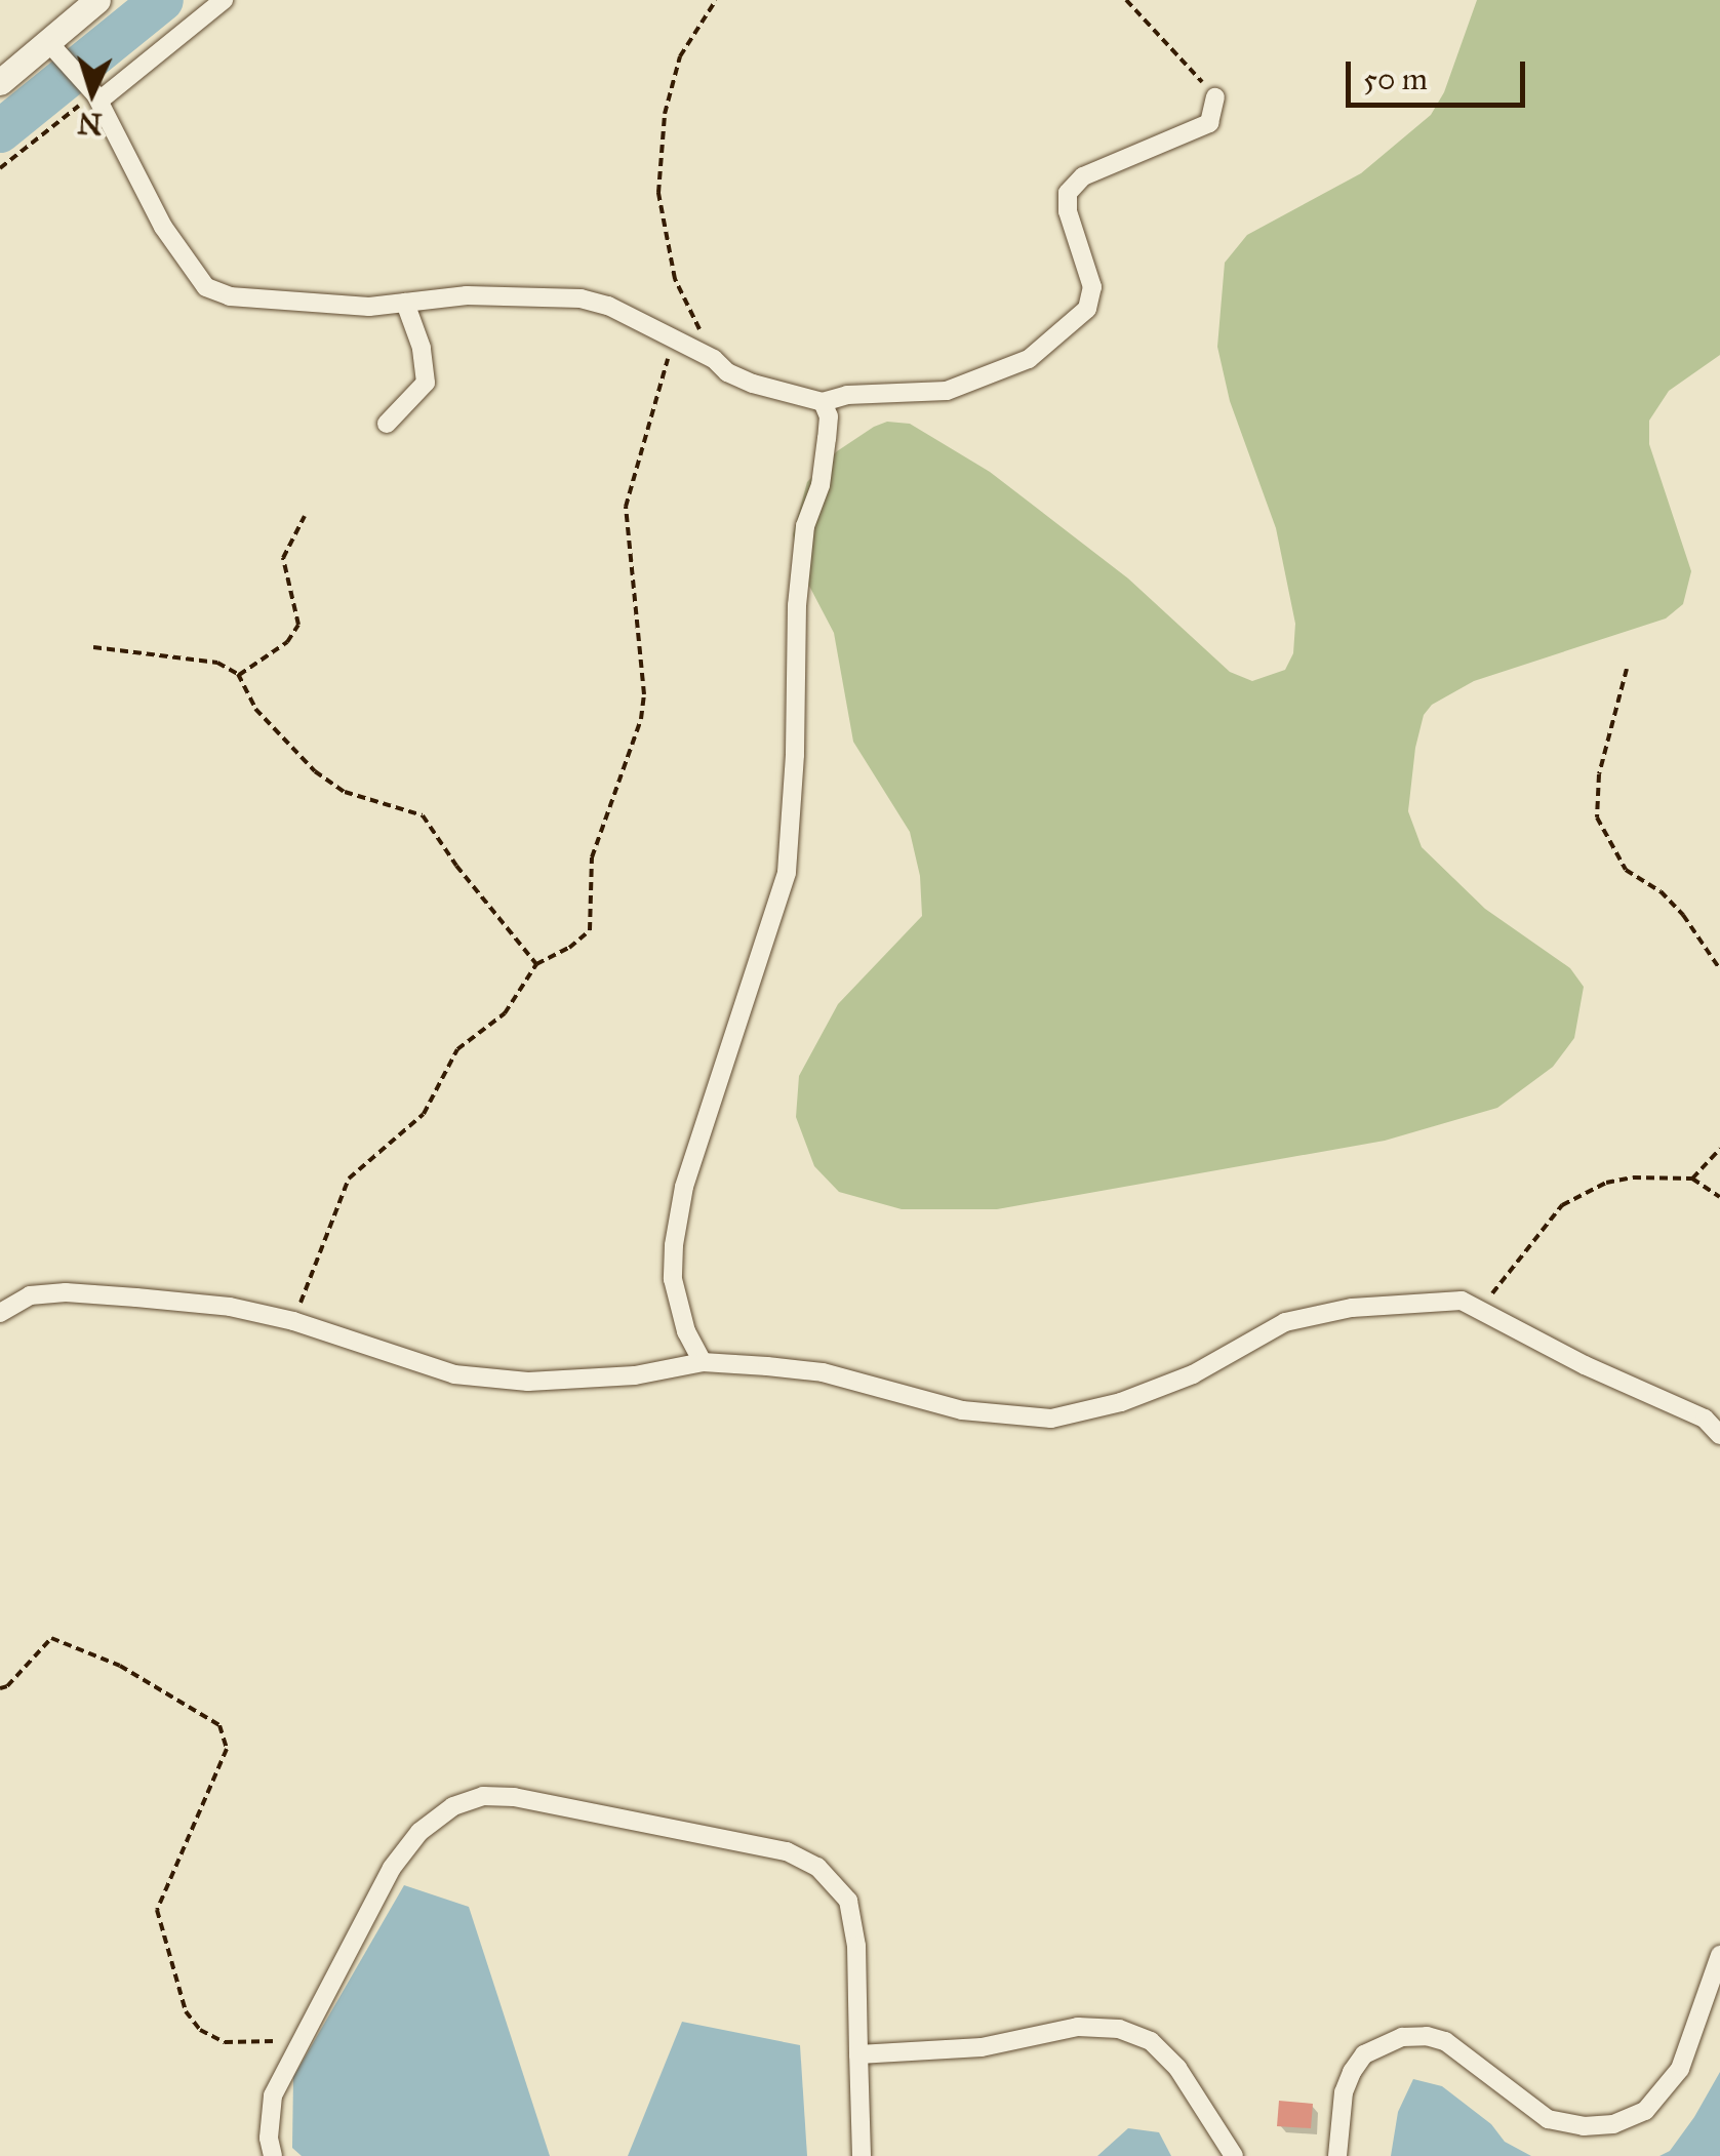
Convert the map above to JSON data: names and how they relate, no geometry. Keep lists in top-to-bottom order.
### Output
{
  "scale_bar": "50 m",
  "north": "bottom"
}
